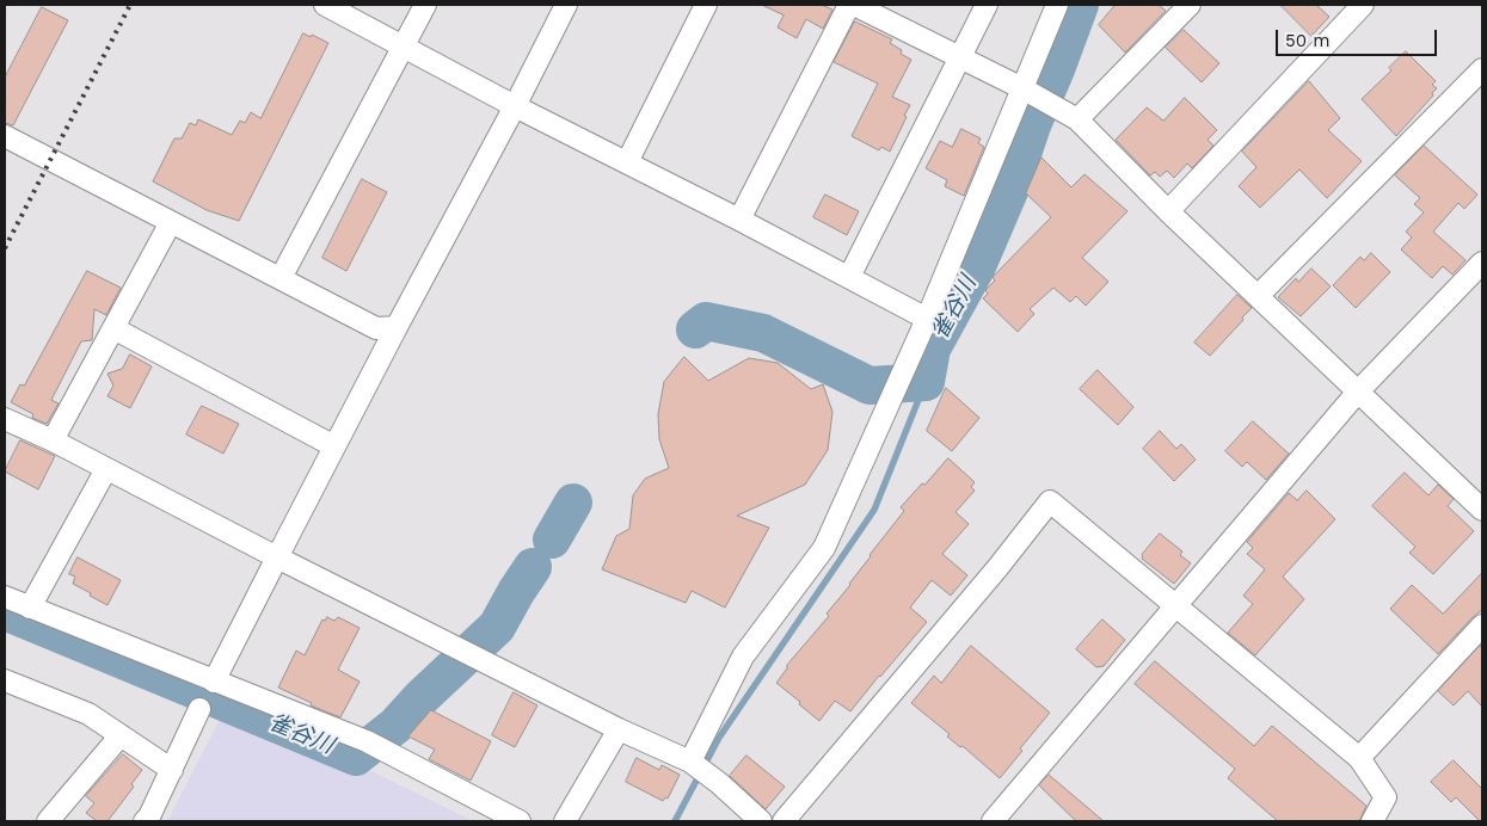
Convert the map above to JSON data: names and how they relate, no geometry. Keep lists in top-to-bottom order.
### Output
{
  "water": ["雀谷川"],
  "scale_bar": "50 m"
}
